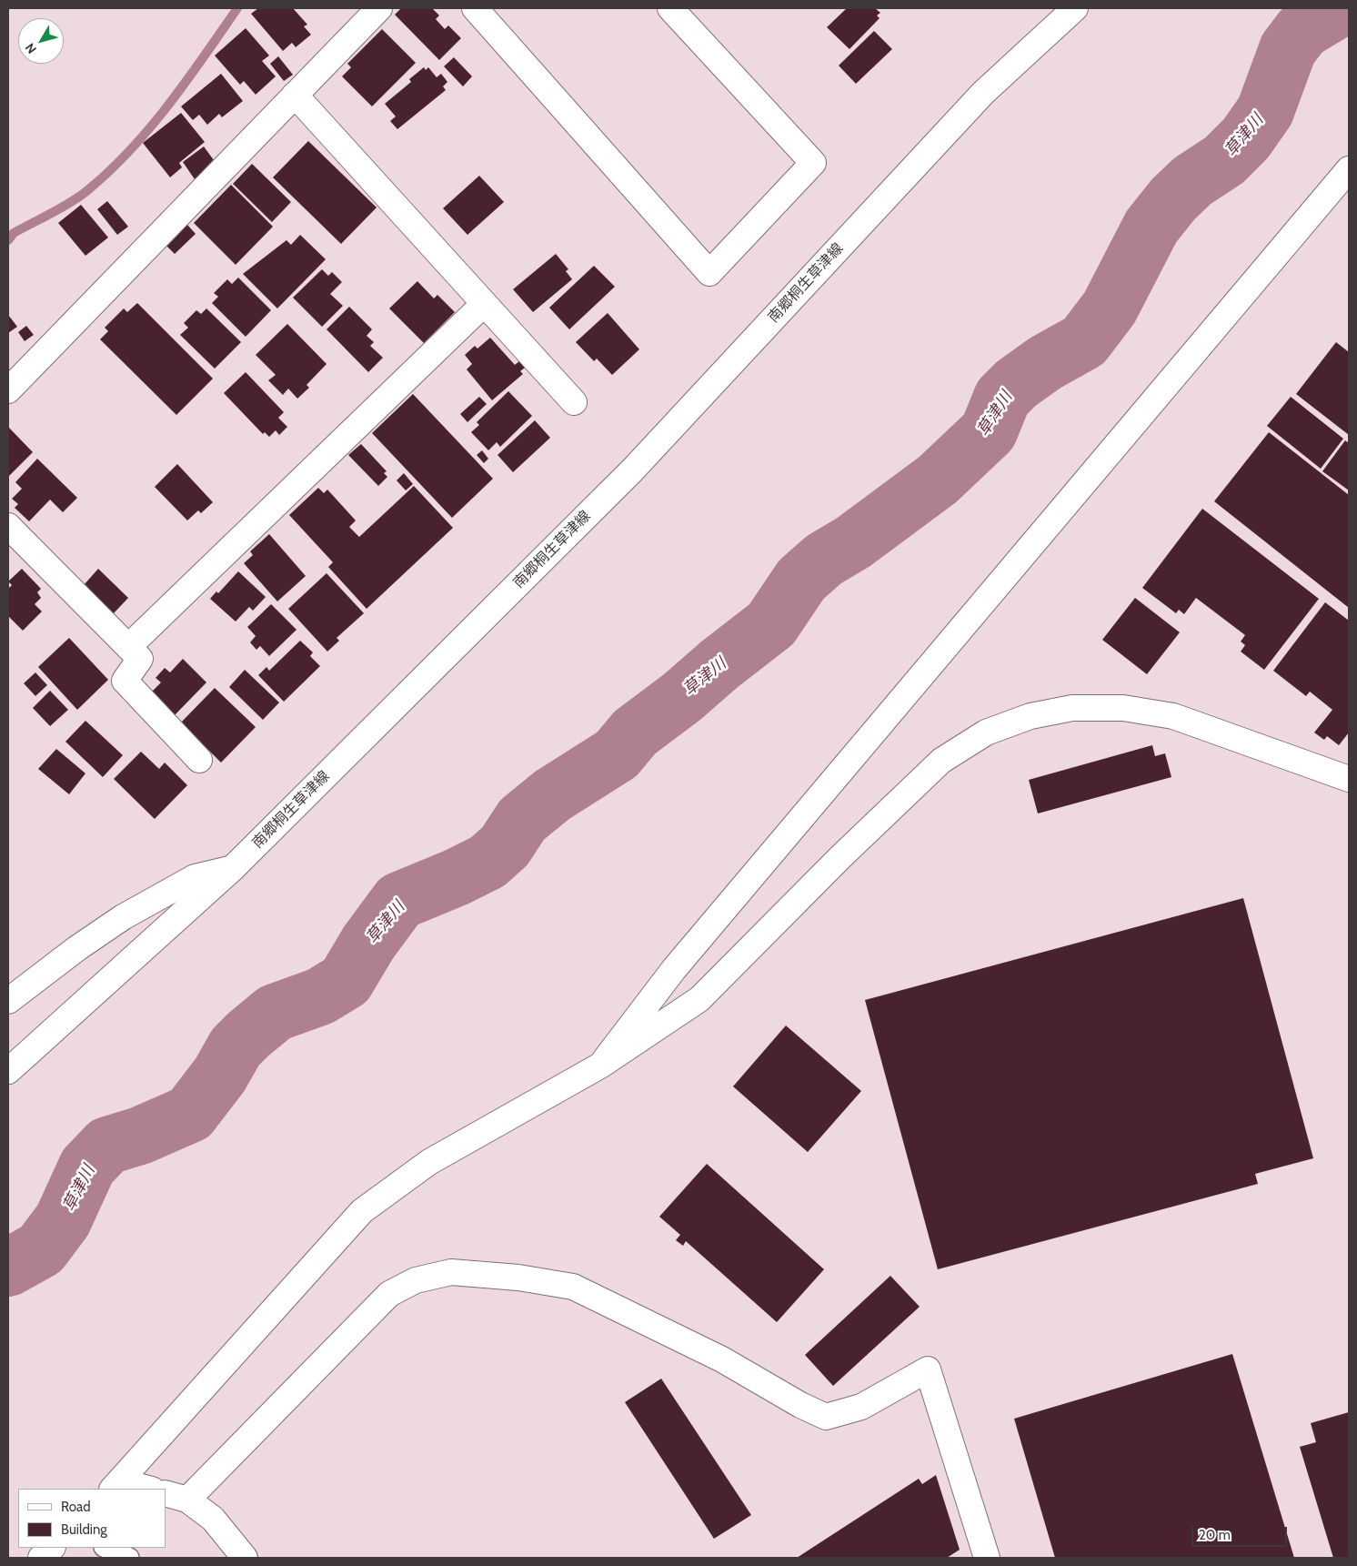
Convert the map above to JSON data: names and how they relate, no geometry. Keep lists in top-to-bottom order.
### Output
{
  "streets": {
    "street": ["南郷桐生草津線"]
  },
  "water": ["草津川"],
  "legend": ["Road", "Building"],
  "scale_bar": "20 m",
  "north": "bottom left"
}
